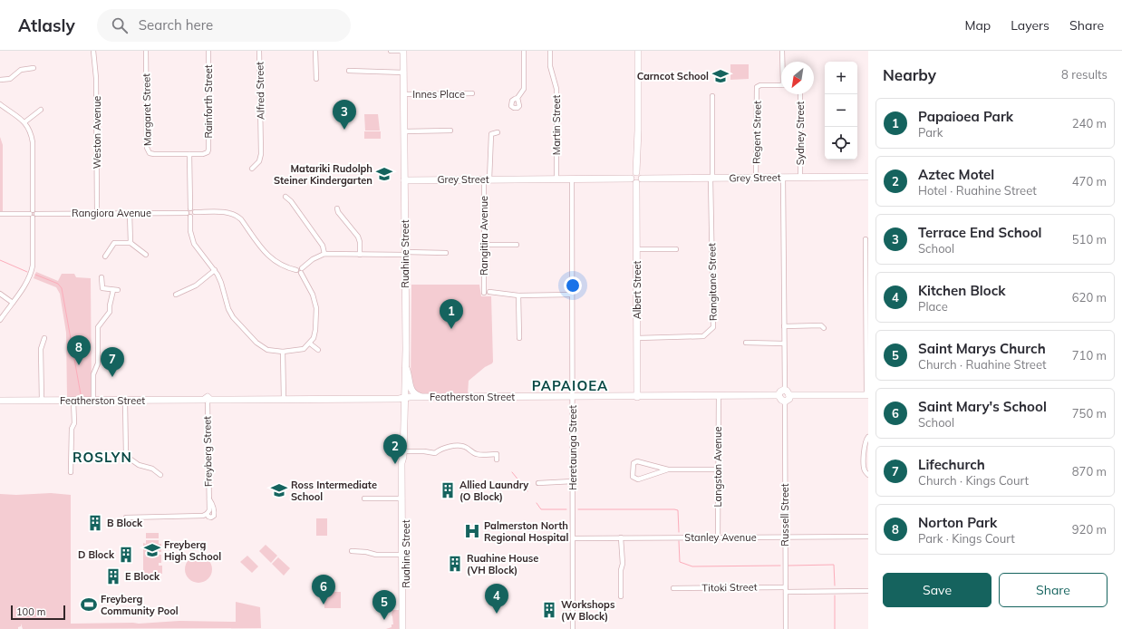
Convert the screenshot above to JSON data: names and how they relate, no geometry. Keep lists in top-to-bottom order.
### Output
{
  "streets": {
    "main road": [
      "Grey Street",
      "Ruahine Street",
      "Albert Street",
      "Featherston Street"
    ],
    "street": [
      "Alfred Street",
      "Innes Place",
      "Rainforth Street",
      "Margaret Street",
      "Martin Street",
      "Weston Avenue",
      "Regent Street",
      "Sydney Street",
      "Rangiora Avenue",
      "Rangitira Avenue",
      "Rangitane Street",
      "Heretaunga Street",
      "Freyberg Street",
      "Langston Avenue",
      "Russell Street",
      "Stanley Avenue",
      "Titoki Street"
    ]
  },
  "crossings": [
    ["Innes Place", "Ruahine Street"],
    ["Rainforth Street", "Margaret Street"],
    ["Martin Street", "Grey Street"],
    ["Weston Avenue", "Rangiora Avenue"],
    ["Regent Street", "Grey Street"],
    ["Sydney Street", "Grey Street"],
    ["Grey Street", "Rangitira Avenue"],
    ["Grey Street", "Ruahine Street"],
    ["Grey Street", "Rangitane Street"],
    ["Grey Street", "Albert Street"],
    ["Grey Street", "Heretaunga Street"],
    ["Ruahine Street", "Featherston Street"],
    ["Rangitane Street", "Albert Street"],
    ["Albert Street", "Featherston Street"],
    ["Featherston Street", "Heretaunga Street"],
    ["Featherston Street", "Freyberg Street"],
    ["Featherston Street", "Langston Avenue"],
    ["Featherston Street", "Russell Street"],
    ["Heretaunga Street", "Stanley Avenue"],
    ["Langston Avenue", "Stanley Avenue"],
    ["Russell Street", "Stanley Avenue"],
    ["Russell Street", "Titoki Street"]
  ],
  "districts": ["PAPAIOEA", "ROSLYN"],
  "places": {
    "school or university": [
      "Carncot School",
      "Matariki Rudolph Steiner Kindergarten",
      "Ross Intermediate School",
      "Freyberg High School"
    ],
    "building": [
      "Allied Laundry (O Block)",
      "B Block",
      "D Block",
      "Ruahine House (VH Block)",
      "E Block",
      "Workshops (W Block)"
    ],
    "hospital": ["Palmerston North Regional Hospital"],
    "sports": ["Freyberg Community Pool"]
  },
  "scale_bar": "100 m",
  "north": "bottom left",
  "page": {
    "header": "Atlasly",
    "search": "Search here",
    "nav": ["Map", "Layers", "Share"],
    "heading": ["Nearby", "8 results"],
    "map_buttons": ["+", "−"],
    "list": [
      {
        "mark": "1",
        "name": "Papaioea Park",
        "note": "Park",
        "value": "240 m"
      },
      {
        "mark": "2",
        "name": "Aztec Motel",
        "note": "Hotel · Ruahine Street",
        "value": "470 m"
      },
      {
        "mark": "3",
        "name": "Terrace End School",
        "note": "School",
        "value": "510 m"
      },
      {
        "mark": "4",
        "name": "Kitchen Block",
        "note": "Place",
        "value": "620 m"
      },
      {
        "mark": "5",
        "name": "Saint Marys Church",
        "note": "Church · Ruahine Street",
        "value": "710 m"
      },
      {
        "mark": "6",
        "name": "Saint Mary's School",
        "note": "School",
        "value": "750 m"
      },
      {
        "mark": "7",
        "name": "Lifechurch",
        "note": "Church · Kings Court",
        "value": "870 m"
      },
      {
        "mark": "8",
        "name": "Norton Park",
        "note": "Park · Kings Court",
        "value": "920 m"
      }
    ],
    "pins": [
      "3",
      "1",
      "8",
      "7",
      "2",
      "6",
      "4",
      "5"
    ],
    "buttons": ["Save", "Share"],
    "scale": "100 m"
  }
}
